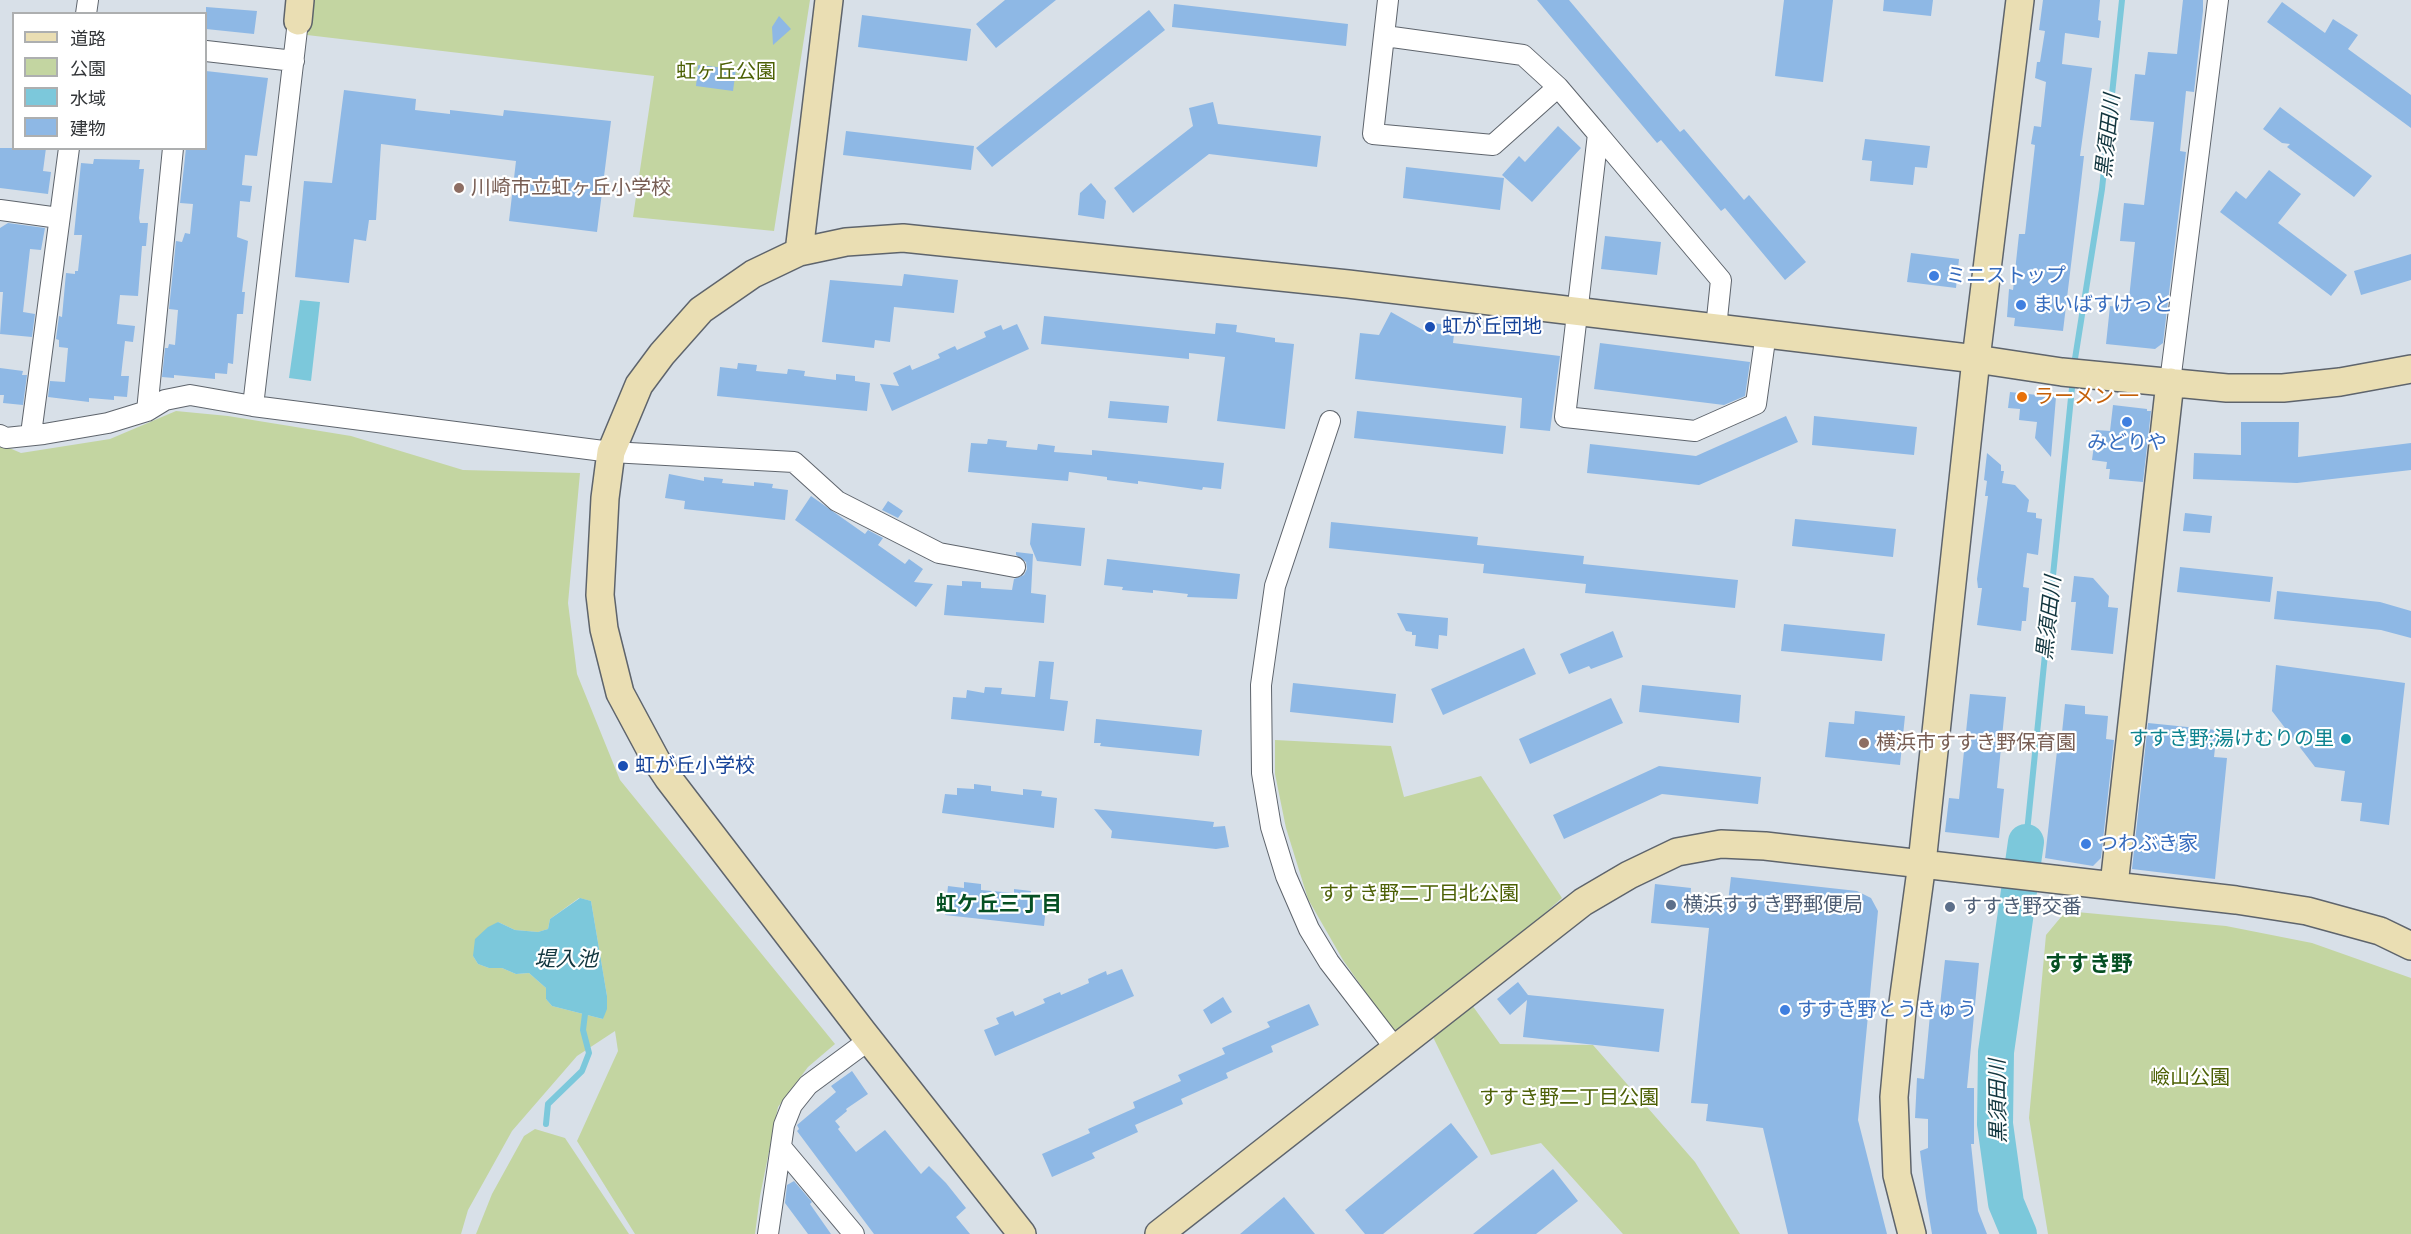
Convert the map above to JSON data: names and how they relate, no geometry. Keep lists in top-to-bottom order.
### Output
{
  "districts": ["虹ケ丘三丁目", "すすき野"],
  "water": ["黒須田川", "堤入池"],
  "parks": [
    "虹ヶ丘公園",
    "すすき野二丁目北公園",
    "嶮山公園",
    "すすき野二丁目公園"
  ],
  "places": [
    "川崎市立虹ヶ丘小学校",
    "ミニストップ",
    "まいばすけっと",
    "虹が丘団地",
    "ラーメン 一",
    "みどりや",
    "すすき野;湯けむりの里",
    "横浜市すすき野保育園",
    "虹が丘小学校",
    "つわぶき家",
    "横浜すすき野郵便局",
    "すすき野交番",
    "すすき野とうきゅう"
  ],
  "legend": [
    "道路",
    "公園",
    "水域",
    "建物"
  ]
}
